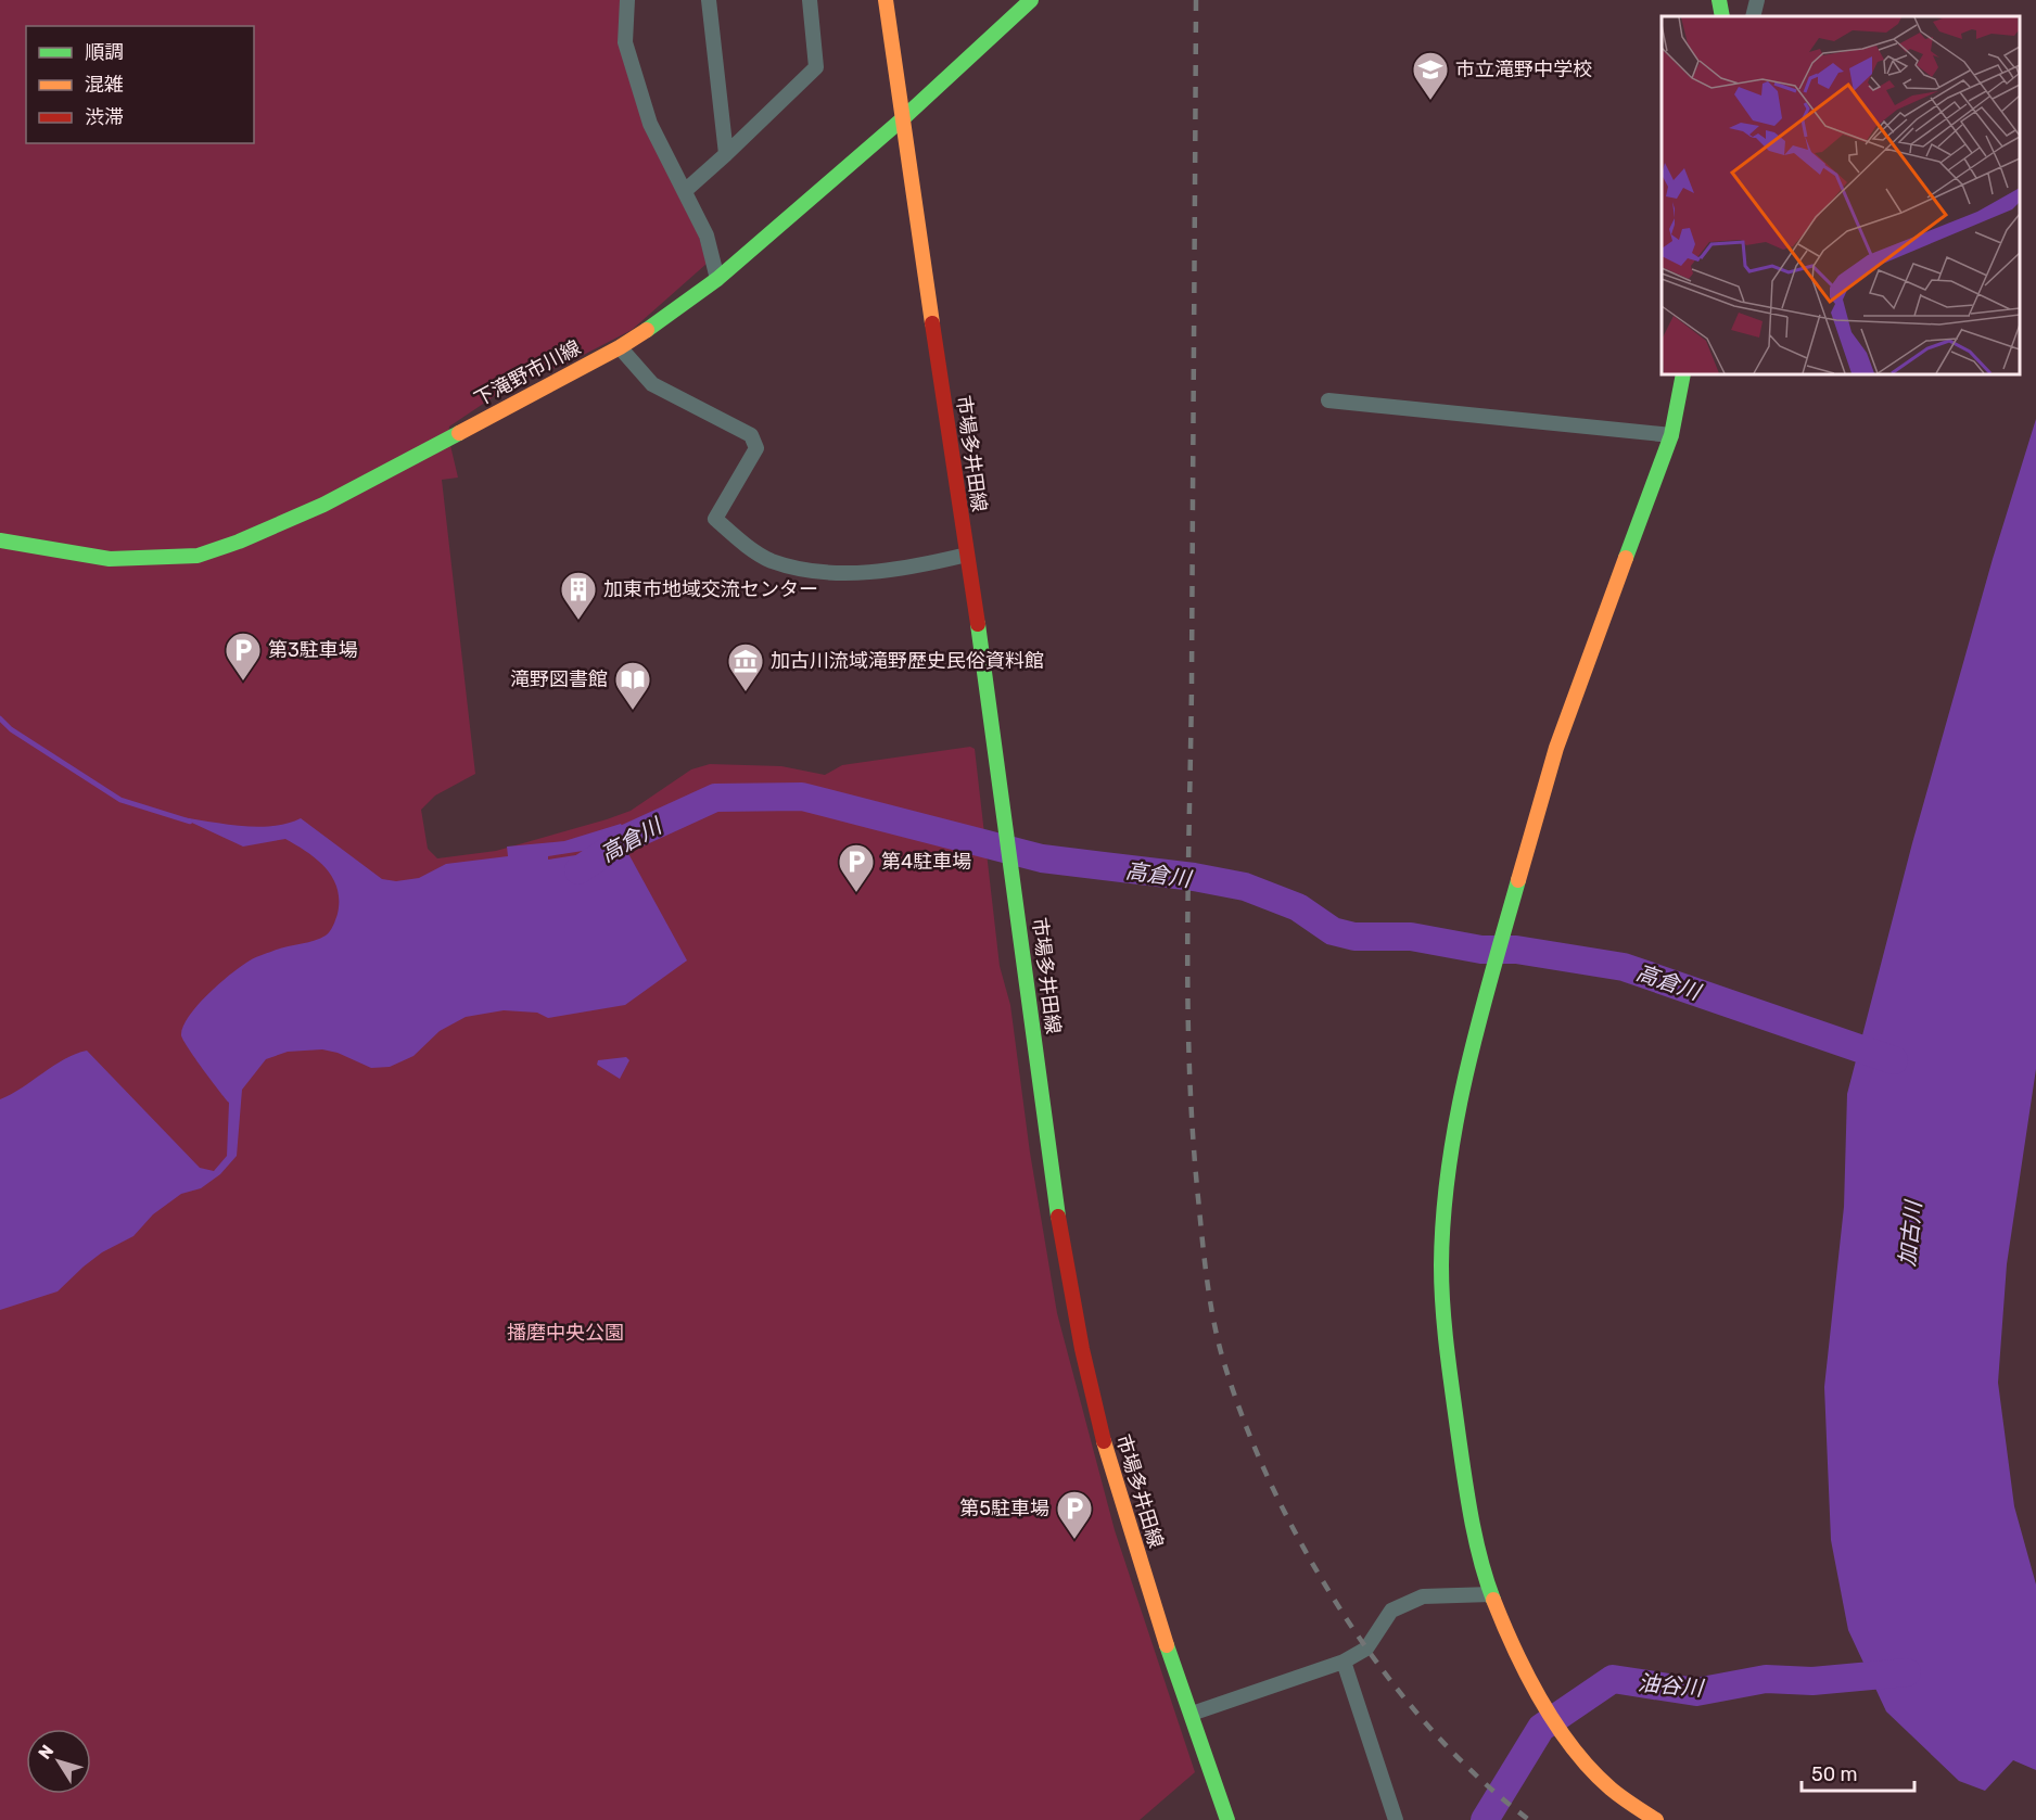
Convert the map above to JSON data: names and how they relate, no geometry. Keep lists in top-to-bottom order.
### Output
{
  "streets": {
    "main road": ["下滝野市川線", "市場多井田線"]
  },
  "crossings": [
    ["下滝野市川線", "市場多井田線"]
  ],
  "water": ["高倉川", "加古川", "油谷川"],
  "parks": ["播磨中央公園"],
  "places": {
    "school or university": ["市立滝野中学校"],
    "building": ["加東市地域交流センター"],
    "parking": ["第3駐車場", "第4駐車場", "第5駐車場"],
    "museum": ["加古川流域滝野歴史民俗資料館"],
    "library": ["滝野図書館"]
  },
  "legend": ["順調", "混雑", "渋滞"],
  "scale_bar": "50 m",
  "north": "top left"
}
